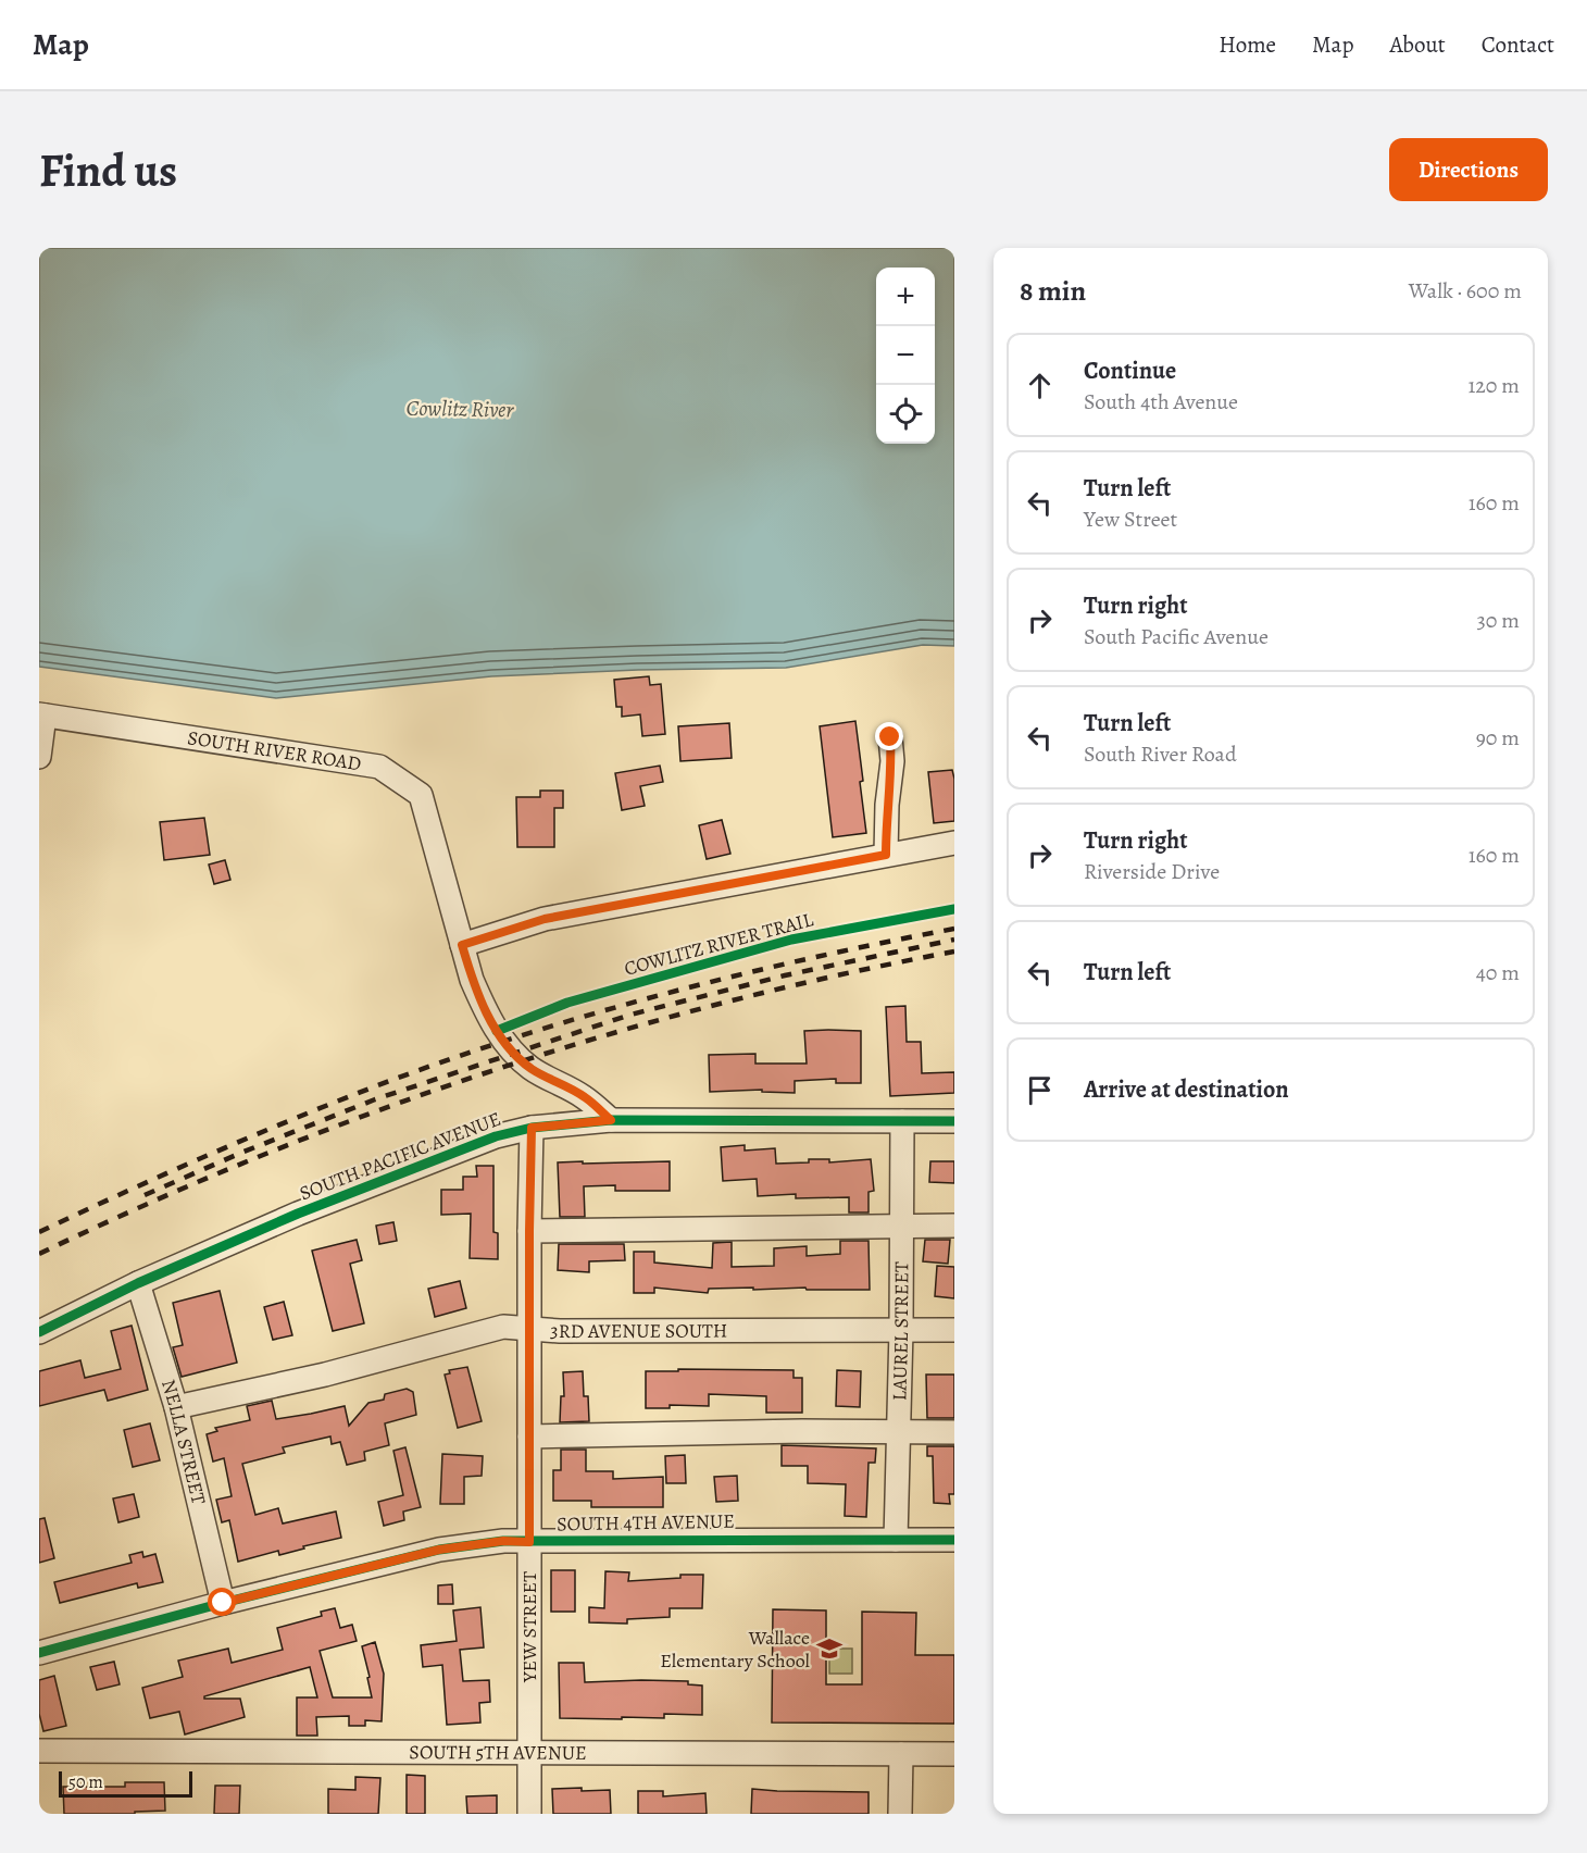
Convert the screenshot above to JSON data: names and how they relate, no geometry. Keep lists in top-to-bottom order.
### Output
{
  "streets": {
    "street": [
      "SOUTH RIVER ROAD",
      "SOUTH PACIFIC AVENUE",
      "3RD AVENUE SOUTH",
      "LAUREL STREET",
      "NELLA STREET",
      "SOUTH 4TH AVENUE",
      "YEW STREET",
      "SOUTH 5TH AVENUE"
    ],
    "cycle path": ["COWLITZ RIVER TRAIL"]
  },
  "crossings": [
    ["SOUTH RIVER ROAD", "SOUTH PACIFIC AVENUE"],
    ["SOUTH PACIFIC AVENUE", "LAUREL STREET"],
    ["SOUTH PACIFIC AVENUE", "NELLA STREET"],
    ["SOUTH PACIFIC AVENUE", "YEW STREET"],
    ["3RD AVENUE SOUTH", "LAUREL STREET"],
    ["3RD AVENUE SOUTH", "NELLA STREET"],
    ["3RD AVENUE SOUTH", "YEW STREET"],
    ["LAUREL STREET", "SOUTH 4TH AVENUE"],
    ["NELLA STREET", "SOUTH 4TH AVENUE"],
    ["SOUTH 4TH AVENUE", "YEW STREET"],
    ["YEW STREET", "SOUTH 5TH AVENUE"]
  ],
  "water": ["Cowlitz River"],
  "places": {
    "school or university": ["Wallace Elementary School"]
  },
  "scale_bar": "50 m",
  "page": {
    "header": "Map",
    "nav": [
      "Home",
      "Map",
      "About",
      "Contact"
    ],
    "buttons": "Directions",
    "title": "Find us",
    "heading": ["8 min", "Walk · 600 m"],
    "map_buttons": ["+", "−"],
    "list": [
      ["Continue", "South 4th Avenue", "120 m"],
      ["Turn left", "Yew Street", "160 m"],
      ["Turn right", "South Pacific Avenue", "30 m"],
      ["Turn left", "South River Road", "90 m"],
      ["Turn right", "Riverside Drive", "160 m"],
      ["Turn left", "40 m"],
      "Arrive at destination"
    ],
    "scale": "50 m"
  }
}
